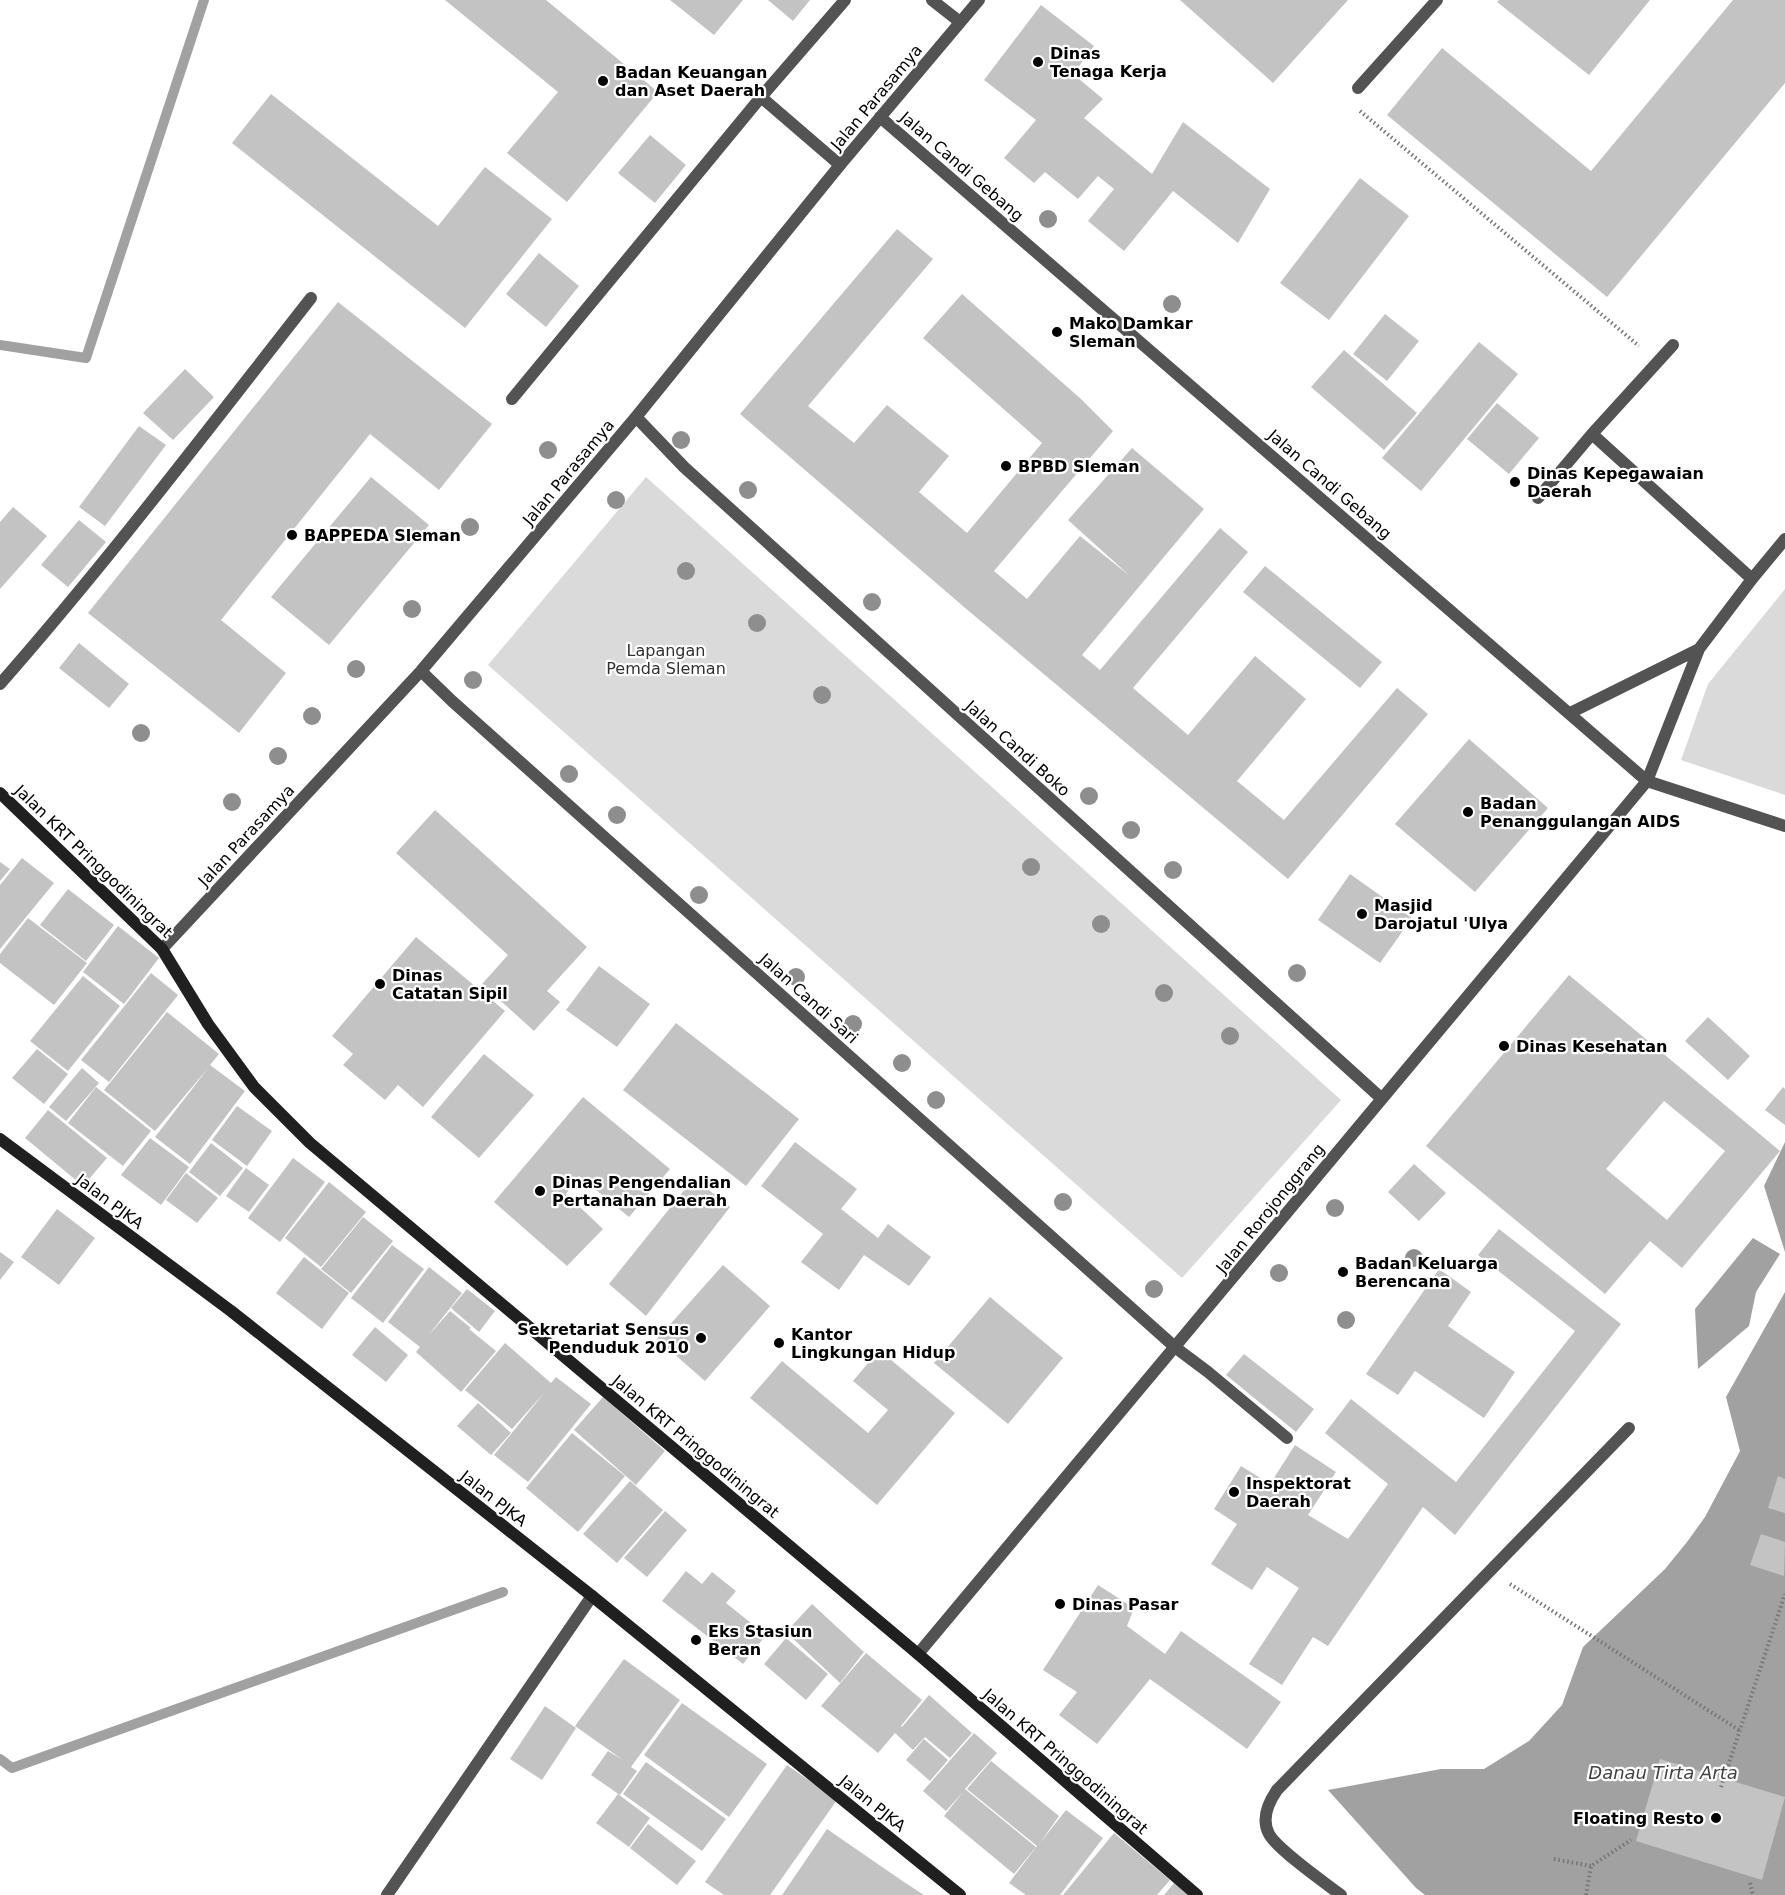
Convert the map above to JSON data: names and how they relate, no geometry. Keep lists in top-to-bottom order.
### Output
{
  "streets": {
    "main road": ["Jalan KRT Pringgodiningrat", "Jalan PJKA"],
    "street": [
      "Jalan Parasamya",
      "Jalan Candi Gebang",
      "Jalan Candi Boko",
      "Jalan Candi Sari",
      "Jalan Rorojonggrang"
    ]
  },
  "crossings": [
    ["Jalan Parasamya", "Jalan Candi Gebang"],
    ["Jalan Parasamya", "Jalan Candi Boko"],
    ["Jalan Parasamya", "Jalan KRT Pringgodiningrat"],
    ["Jalan Parasamya", "Jalan Candi Sari"],
    ["Jalan Candi Gebang", "Jalan Rorojonggrang"],
    ["Jalan Candi Boko", "Jalan Rorojonggrang"],
    ["Jalan KRT Pringgodiningrat", "Jalan Rorojonggrang"],
    ["Jalan Candi Sari", "Jalan Rorojonggrang"]
  ],
  "water": ["Danau Tirta Arta"],
  "parks": ["Lapangan Pemda Sleman"],
  "places": [
    "Dinas Tenaga Kerja",
    "Badan Keuangan dan Aset Daerah",
    "Mako Damkar Sleman",
    "BPBD Sleman",
    "Dinas Kepegawaian Daerah",
    "BAPPEDA Sleman",
    "Badan Penanggulangan AIDS",
    "Masjid Darojatul 'Ulya",
    "Dinas Catatan Sipil",
    "Dinas Kesehatan",
    "Dinas Pengendalian Pertanahan Daerah",
    "Badan Keluarga Berencana",
    "Sekretariat Sensus Penduduk 2010",
    "Kantor Lingkungan Hidup",
    "Inspektorat Daerah",
    "Dinas Pasar",
    "Eks Stasiun Beran",
    "Floating Resto"
  ]
}
